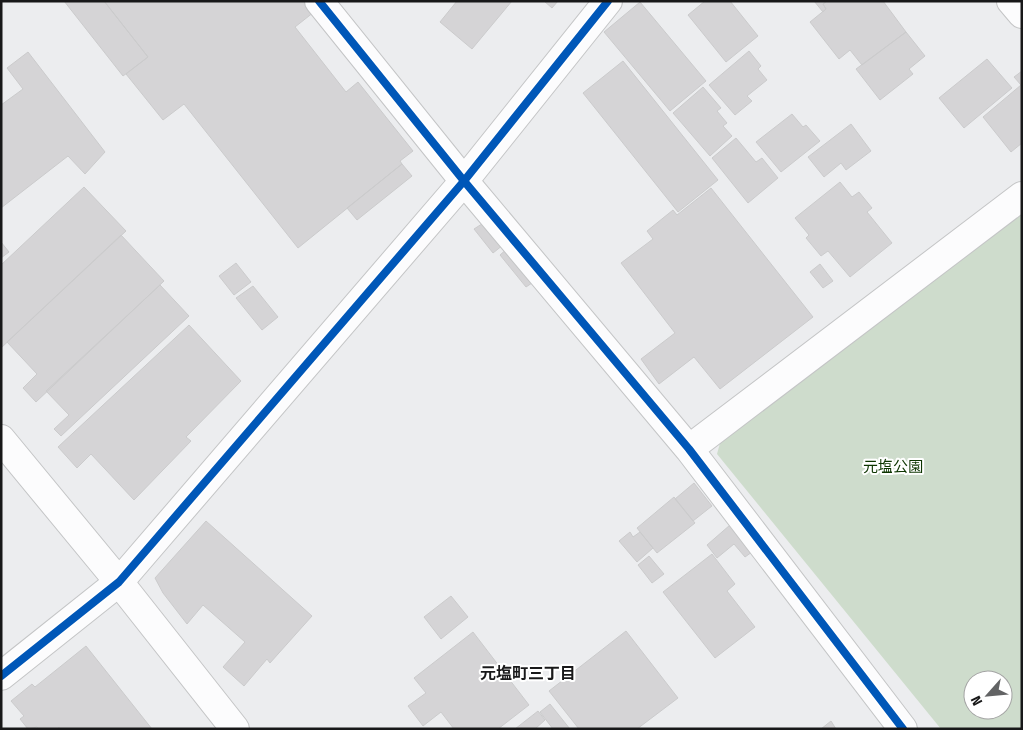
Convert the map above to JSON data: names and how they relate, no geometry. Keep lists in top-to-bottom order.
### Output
{
  "districts": ["元塩町三丁目"],
  "parks": ["元塩公園"],
  "north": "bottom left"
}
